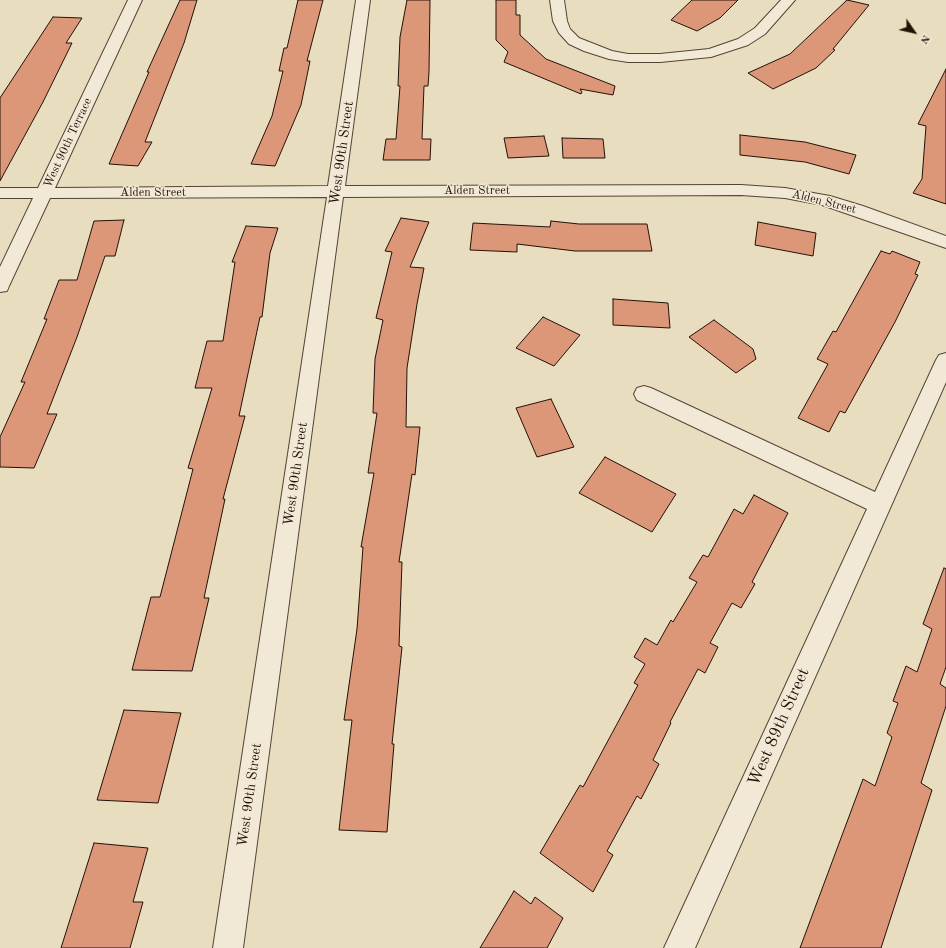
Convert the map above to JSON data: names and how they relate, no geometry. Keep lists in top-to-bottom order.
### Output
{
  "streets": {
    "street": [
      "West 90th Terrace",
      "West 90th Street",
      "Alden Street",
      "West 89th Street"
    ]
  },
  "crossings": [
    ["West 90th Terrace", "Alden Street"],
    ["West 90th Street", "Alden Street"]
  ],
  "north": "bottom right"
}
